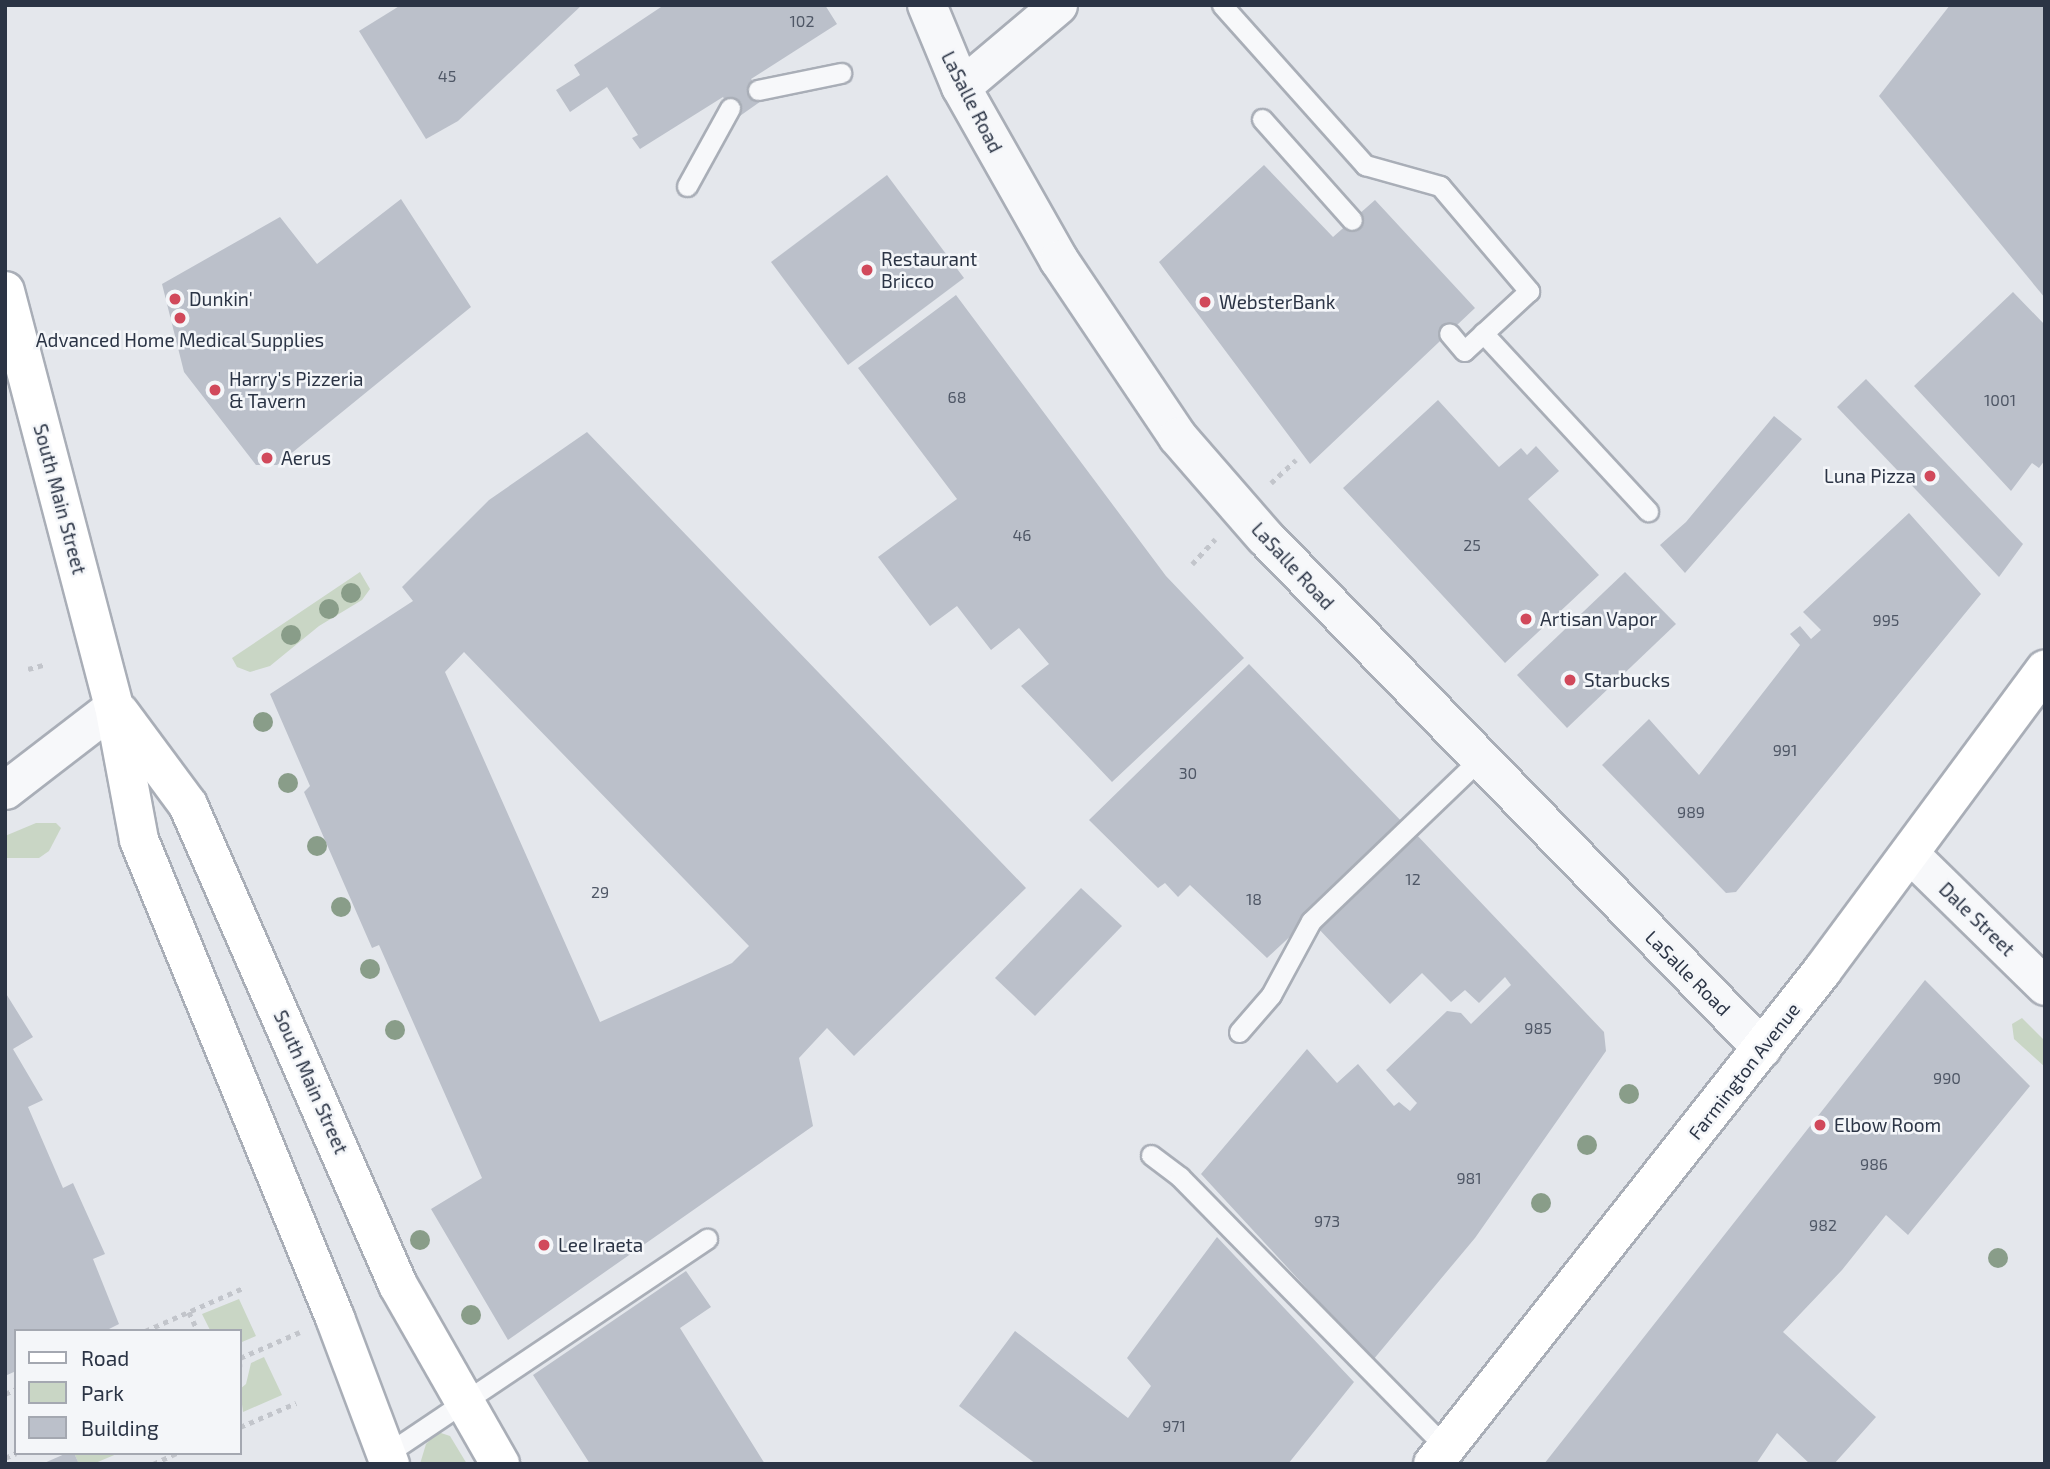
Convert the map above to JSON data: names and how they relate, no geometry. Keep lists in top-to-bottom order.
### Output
{
  "streets": {
    "main road": ["South Main Street", "Farmington Avenue"],
    "street": ["LaSalle Road", "Dale Street"]
  },
  "crossings": [
    ["LaSalle Road", "Farmington Avenue"],
    ["Dale Street", "Farmington Avenue"]
  ],
  "places": [
    "Restaurant Bricco",
    "Dunkin'",
    "WebsterBank",
    "Advanced Home Medical Supplies",
    "Harry's Pizzeria & Tavern",
    "Aerus",
    "Luna Pizza",
    "Artisan Vapor",
    "Starbucks",
    "Elbow Room",
    "Lee Iraeta"
  ],
  "house_numbers": [
    "102",
    "45",
    "68",
    "1001",
    "46",
    "25",
    "995",
    "991",
    "30",
    "989",
    "12",
    "29",
    "18",
    "985",
    "990",
    "986",
    "981",
    "973",
    "982",
    "971"
  ],
  "legend": ["Road", "Park", "Building"]
}
